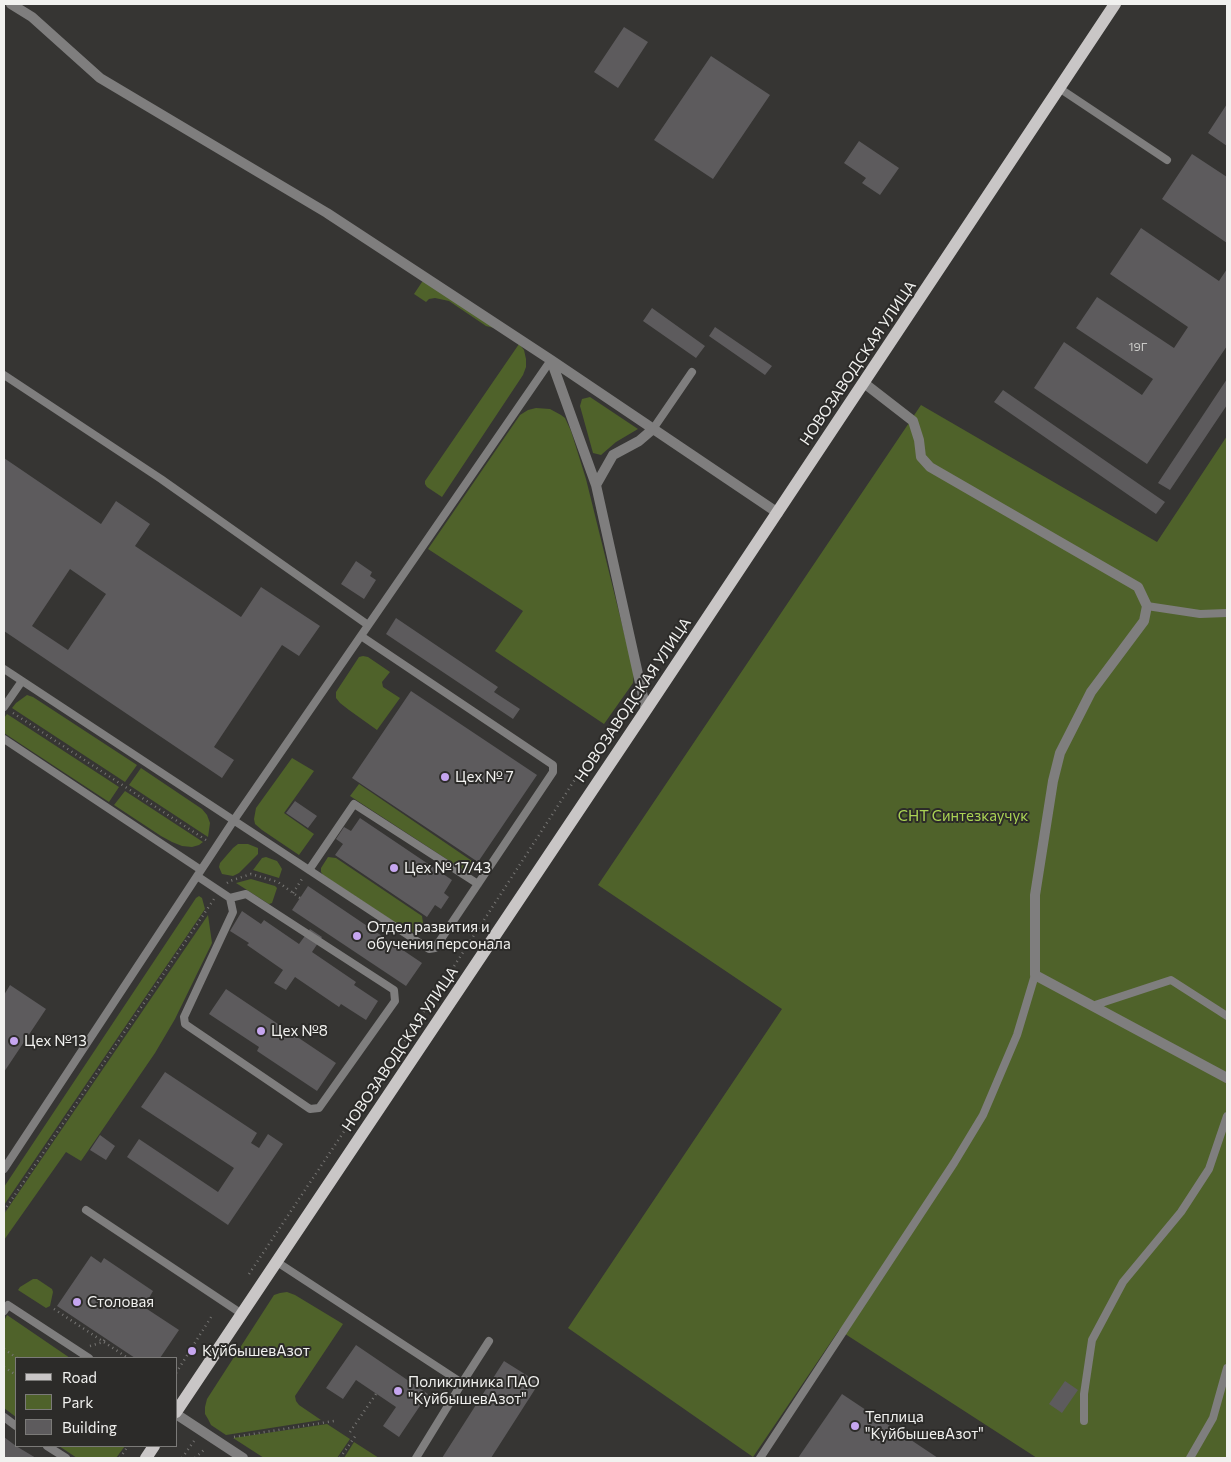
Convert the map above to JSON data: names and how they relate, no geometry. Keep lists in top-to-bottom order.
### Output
{
  "streets": {
    "main road": ["НОВОЗАВОДСКАЯ УЛИЦА"]
  },
  "parks": ["СНТ Синтезкаучук"],
  "places": [
    "Цех № 7",
    "Цех № 17/43",
    "Отдел развития и обучения персонала",
    "Цех №8",
    "Цех №13",
    "Столовая",
    "КуйбышевАзот",
    "Поликлиника ПАО \"КуйбышевАзот\"",
    "Теплица \"КуйбышевАзот\""
  ],
  "house_numbers": ["19Г"],
  "legend": ["Road", "Park", "Building"]
}
